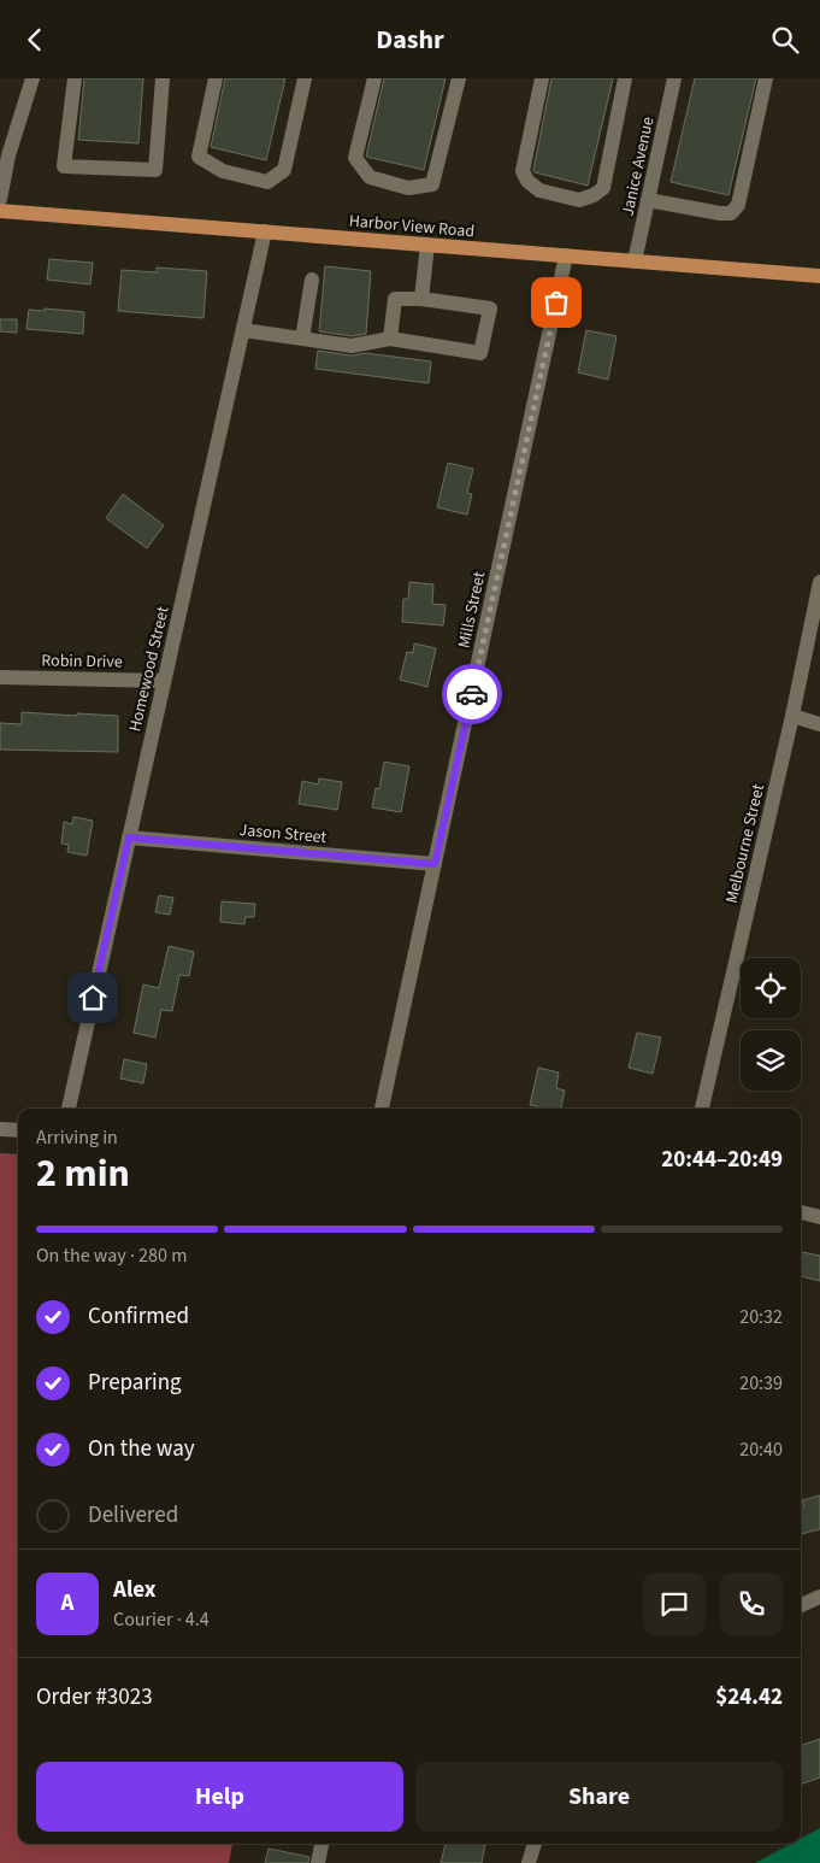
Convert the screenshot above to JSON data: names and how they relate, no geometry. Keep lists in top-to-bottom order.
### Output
{
  "streets": {
    "main road": ["Harbor View Road"],
    "street": [
      "Janice Avenue",
      "Mills Street",
      "Robin Drive",
      "Homewood Street",
      "Jason Street",
      "Melbourne Street"
    ]
  },
  "crossings": [
    ["Janice Avenue", "Harbor View Road"],
    ["Harbor View Road", "Mills Street"],
    ["Harbor View Road", "Homewood Street"],
    ["Mills Street", "Jason Street"],
    ["Robin Drive", "Homewood Street"],
    ["Homewood Street", "Jason Street"]
  ],
  "page": {
    "header": "Dashr",
    "heading": ["2 min", "Arriving in", "20:44–20:49"],
    "panel": [
      "Alex",
      "Courier · 4.4",
      "Order #3023",
      "$24.42"
    ],
    "bar": "On the way · 280 m",
    "list": [
      ["Confirmed", "20:32"],
      ["Preparing", "20:39"],
      ["On the way", "20:40"],
      "Delivered"
    ],
    "round": "A",
    "buttons": ["Help", "Share"]
  }
}
